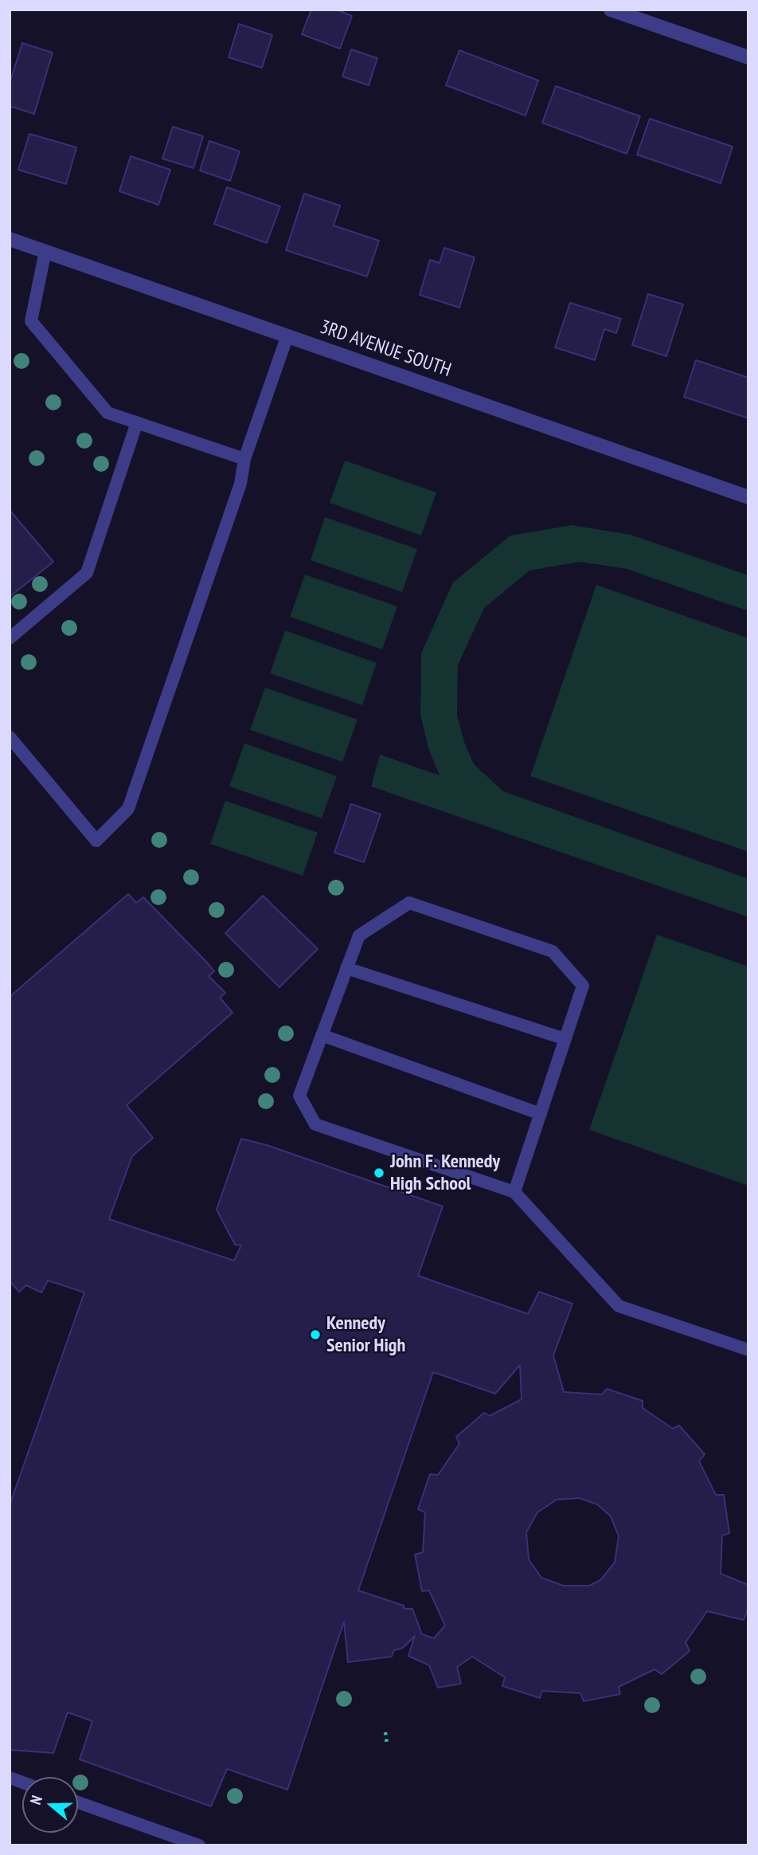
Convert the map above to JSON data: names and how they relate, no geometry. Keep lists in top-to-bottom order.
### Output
{
  "streets": {
    "street": ["3RD AVENUE SOUTH"]
  },
  "places": ["John F. Kennedy High School", "Kennedy Senior High"],
  "north": "left"
}
